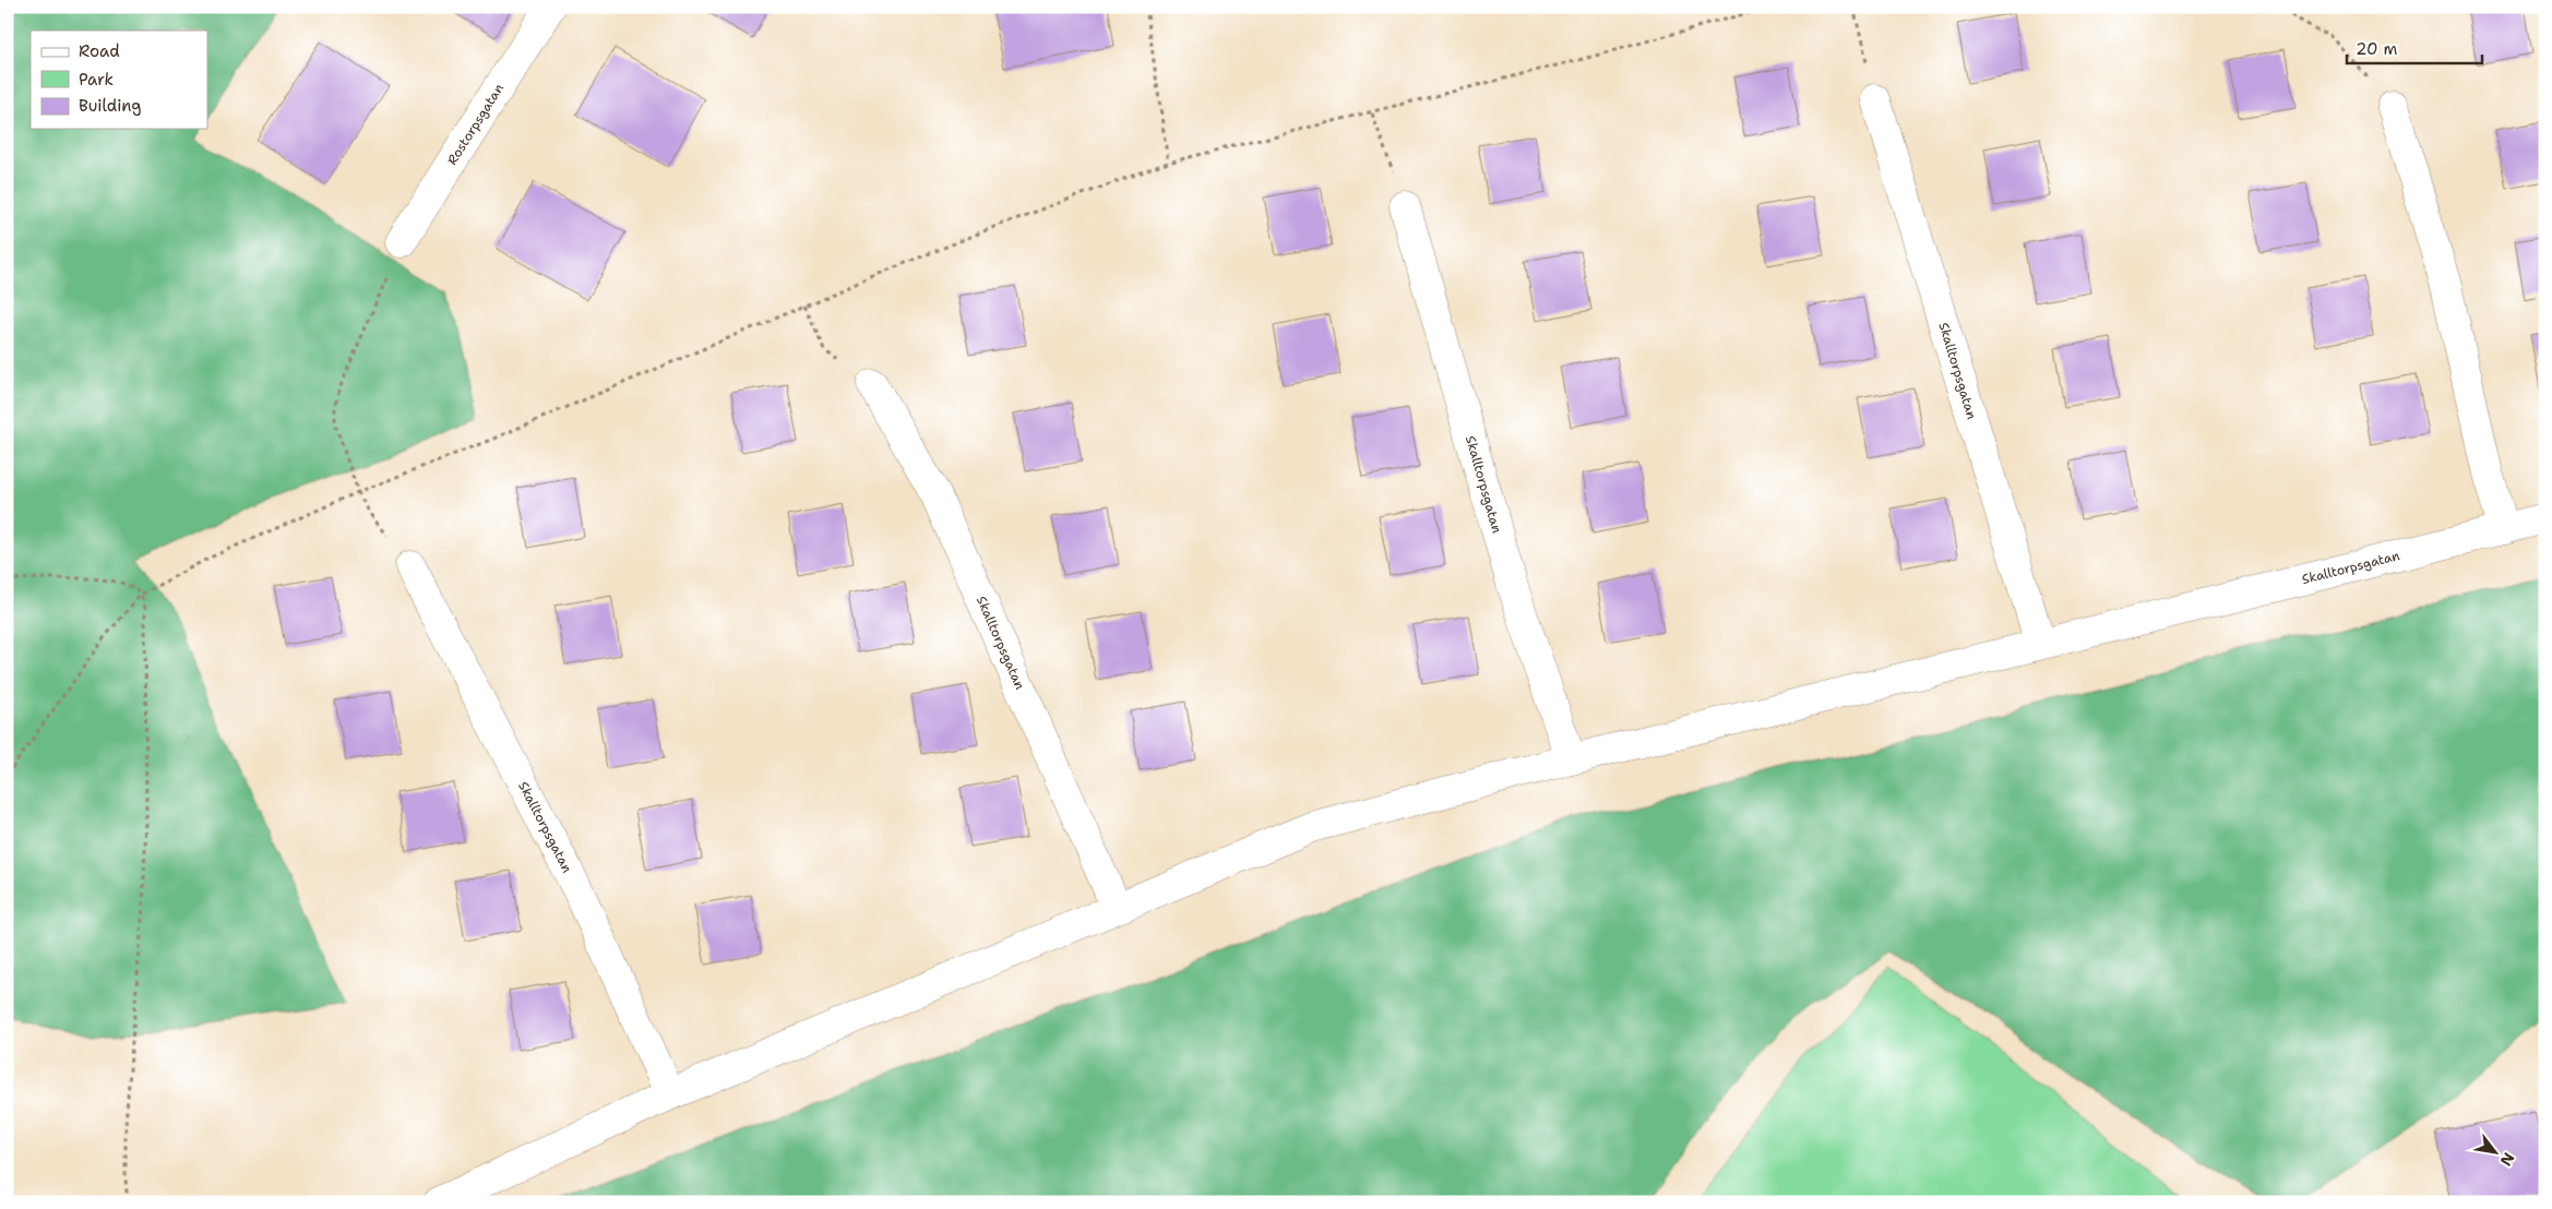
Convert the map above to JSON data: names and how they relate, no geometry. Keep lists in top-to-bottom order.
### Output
{
  "streets": {
    "street": ["Rostorpsgatan", "Skalltorpsgatan"]
  },
  "legend": ["Road", "Park", "Building"],
  "scale_bar": "20 m",
  "north": "bottom right"
}
